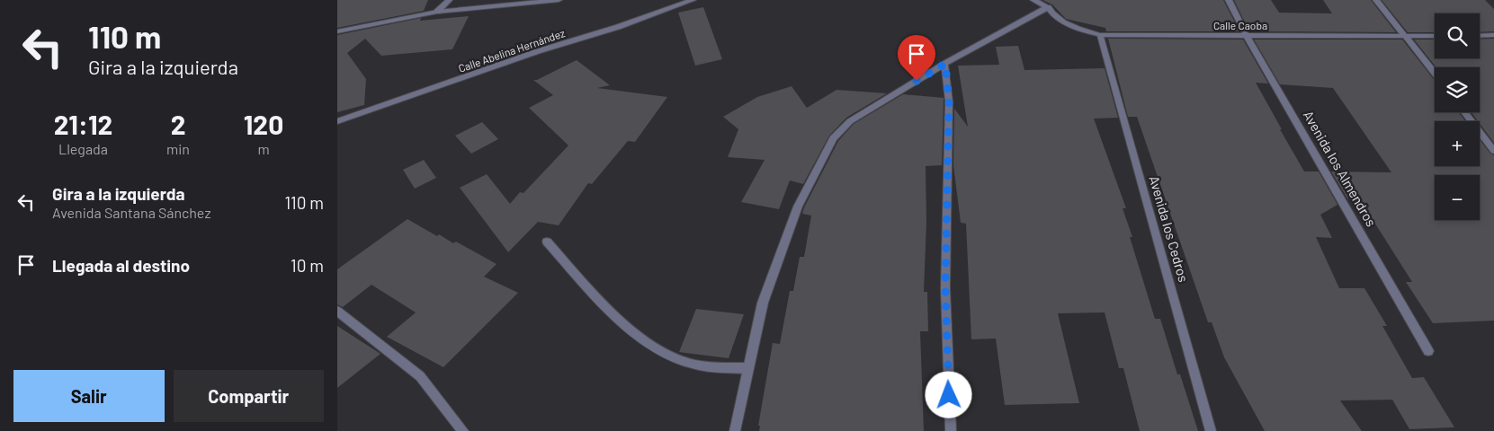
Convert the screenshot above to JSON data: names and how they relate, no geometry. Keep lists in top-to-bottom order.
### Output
{
  "streets": {
    "street": [
      "Calle Caoba",
      "Calle Abelina Hernández",
      "Avenida los Almendros",
      "Avenida los Cedros"
    ]
  },
  "crossings": [
    ["Calle Caoba", "Avenida los Almendros"],
    ["Calle Caoba", "Avenida los Cedros"]
  ],
  "page": {
    "turn": ["110 m", "Gira a la izquierda"],
    "map_buttons": ["+", "−"],
    "eta": [
      "21:12",
      "Llegada",
      "2",
      "min",
      "120",
      "m"
    ],
    "list": [
      {
        "name": "Gira a la izquierda",
        "note": "Avenida Santana Sánchez",
        "value": "110 m"
      },
      {
        "name": "Llegada al destino",
        "value": "10 m"
      }
    ],
    "buttons": ["Salir", "Compartir"]
  }
}
